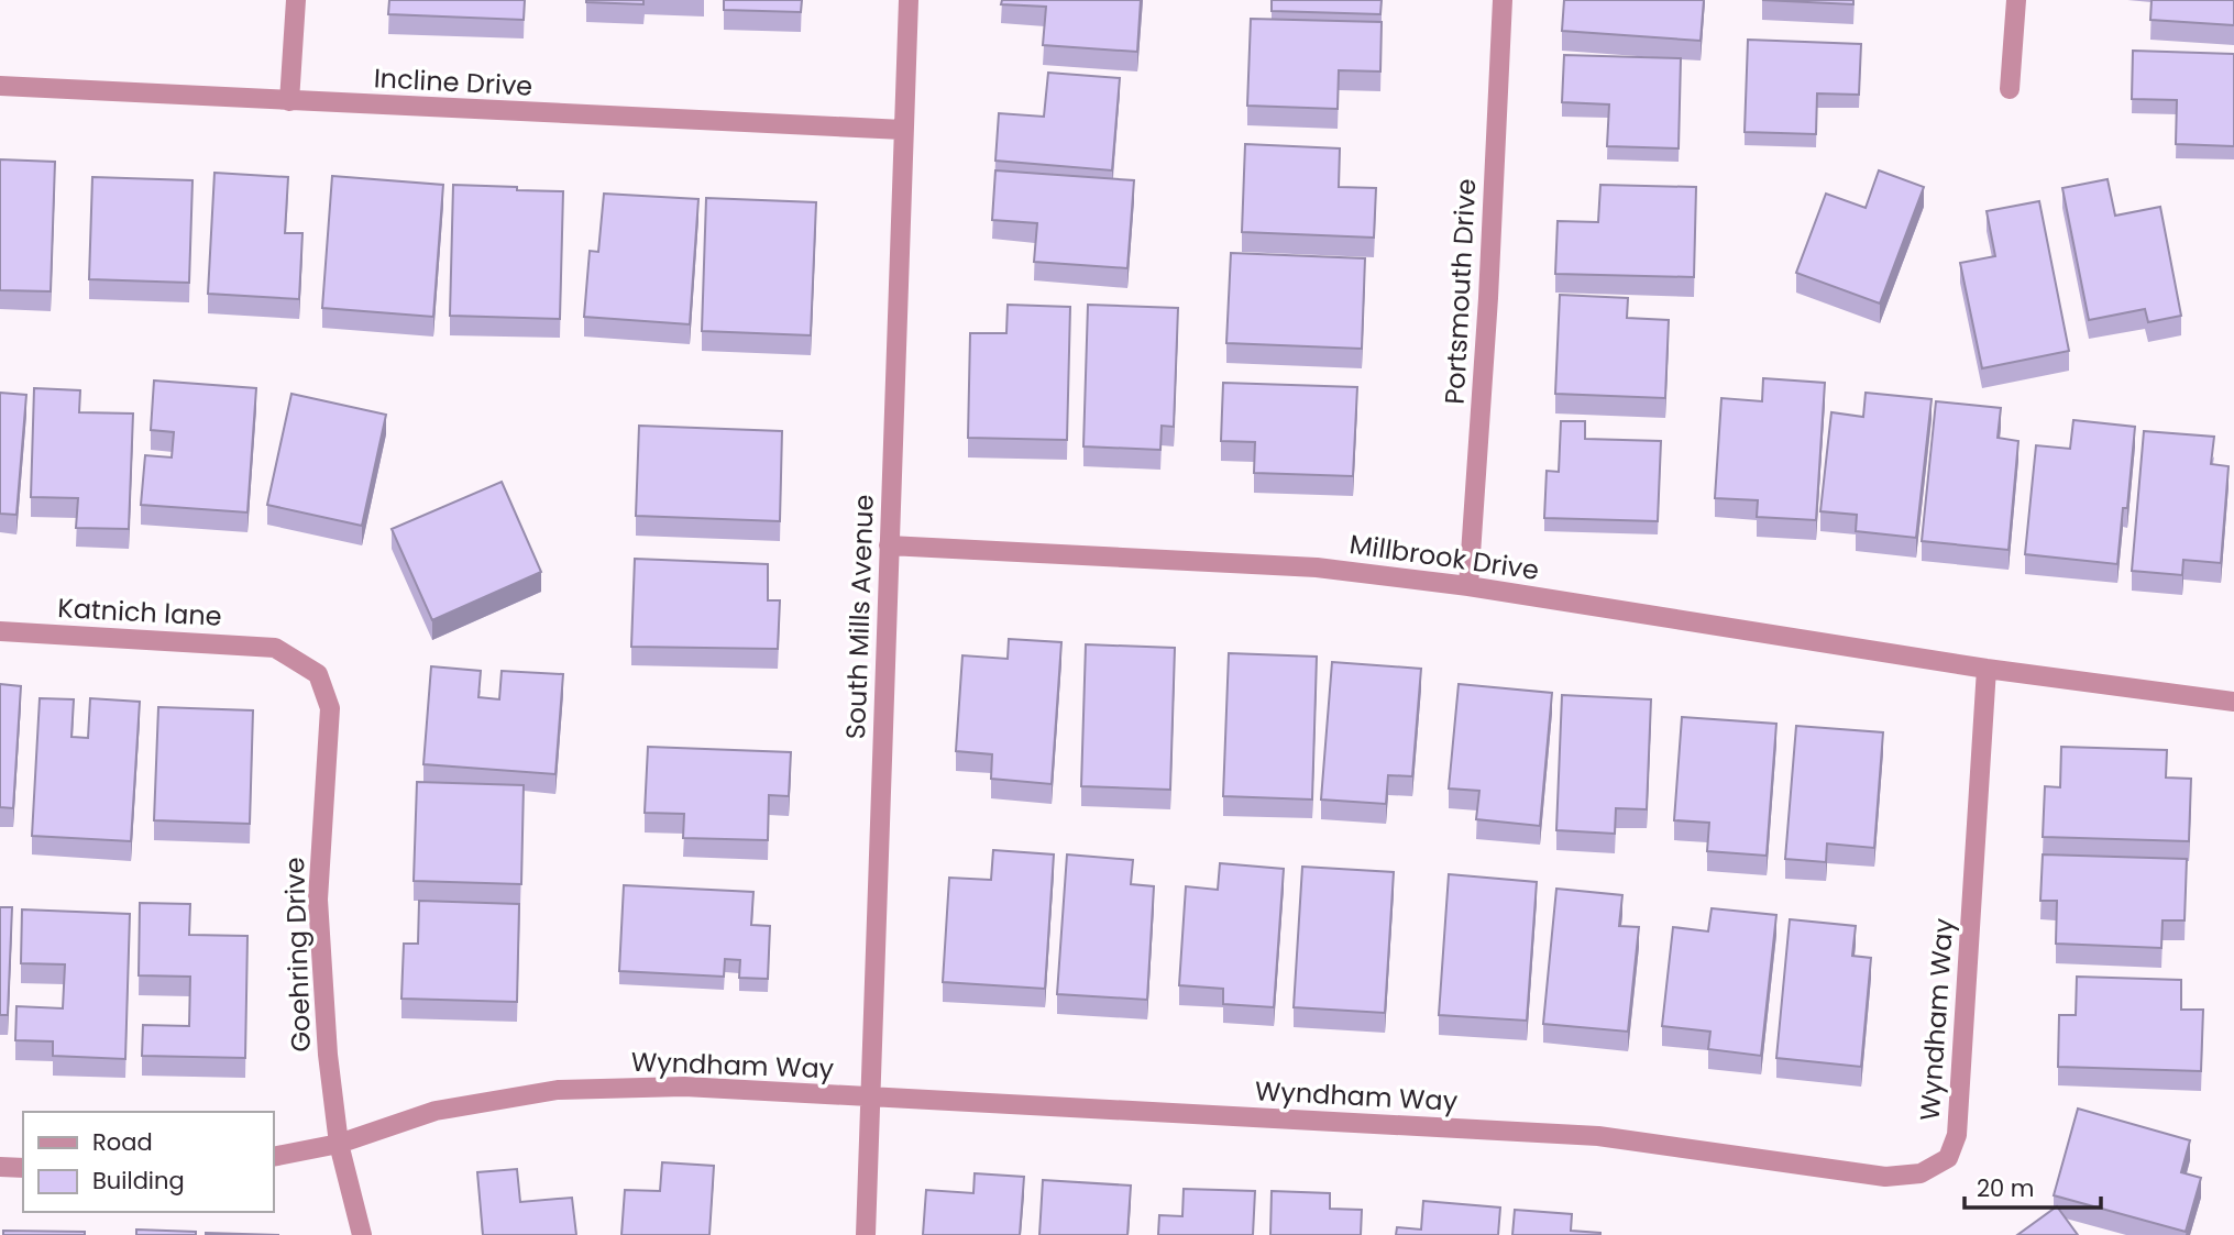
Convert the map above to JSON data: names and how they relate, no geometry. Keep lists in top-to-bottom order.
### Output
{
  "streets": {
    "street": [
      "Incline Drive",
      "Portsmouth Drive",
      "Millbrook Drive",
      "Katnich lane",
      "South Mills Avenue",
      "Goehring Drive",
      "Wyndham Way"
    ]
  },
  "crossings": [
    ["Incline Drive", "South Mills Avenue"],
    ["Portsmouth Drive", "Millbrook Drive"],
    ["Millbrook Drive", "South Mills Avenue"],
    ["Millbrook Drive", "Wyndham Way"],
    ["Katnich lane", "Goehring Drive"],
    ["South Mills Avenue", "Wyndham Way"],
    ["Goehring Drive", "Wyndham Way"]
  ],
  "legend": ["Road", "Building"],
  "scale_bar": "20 m"
}
